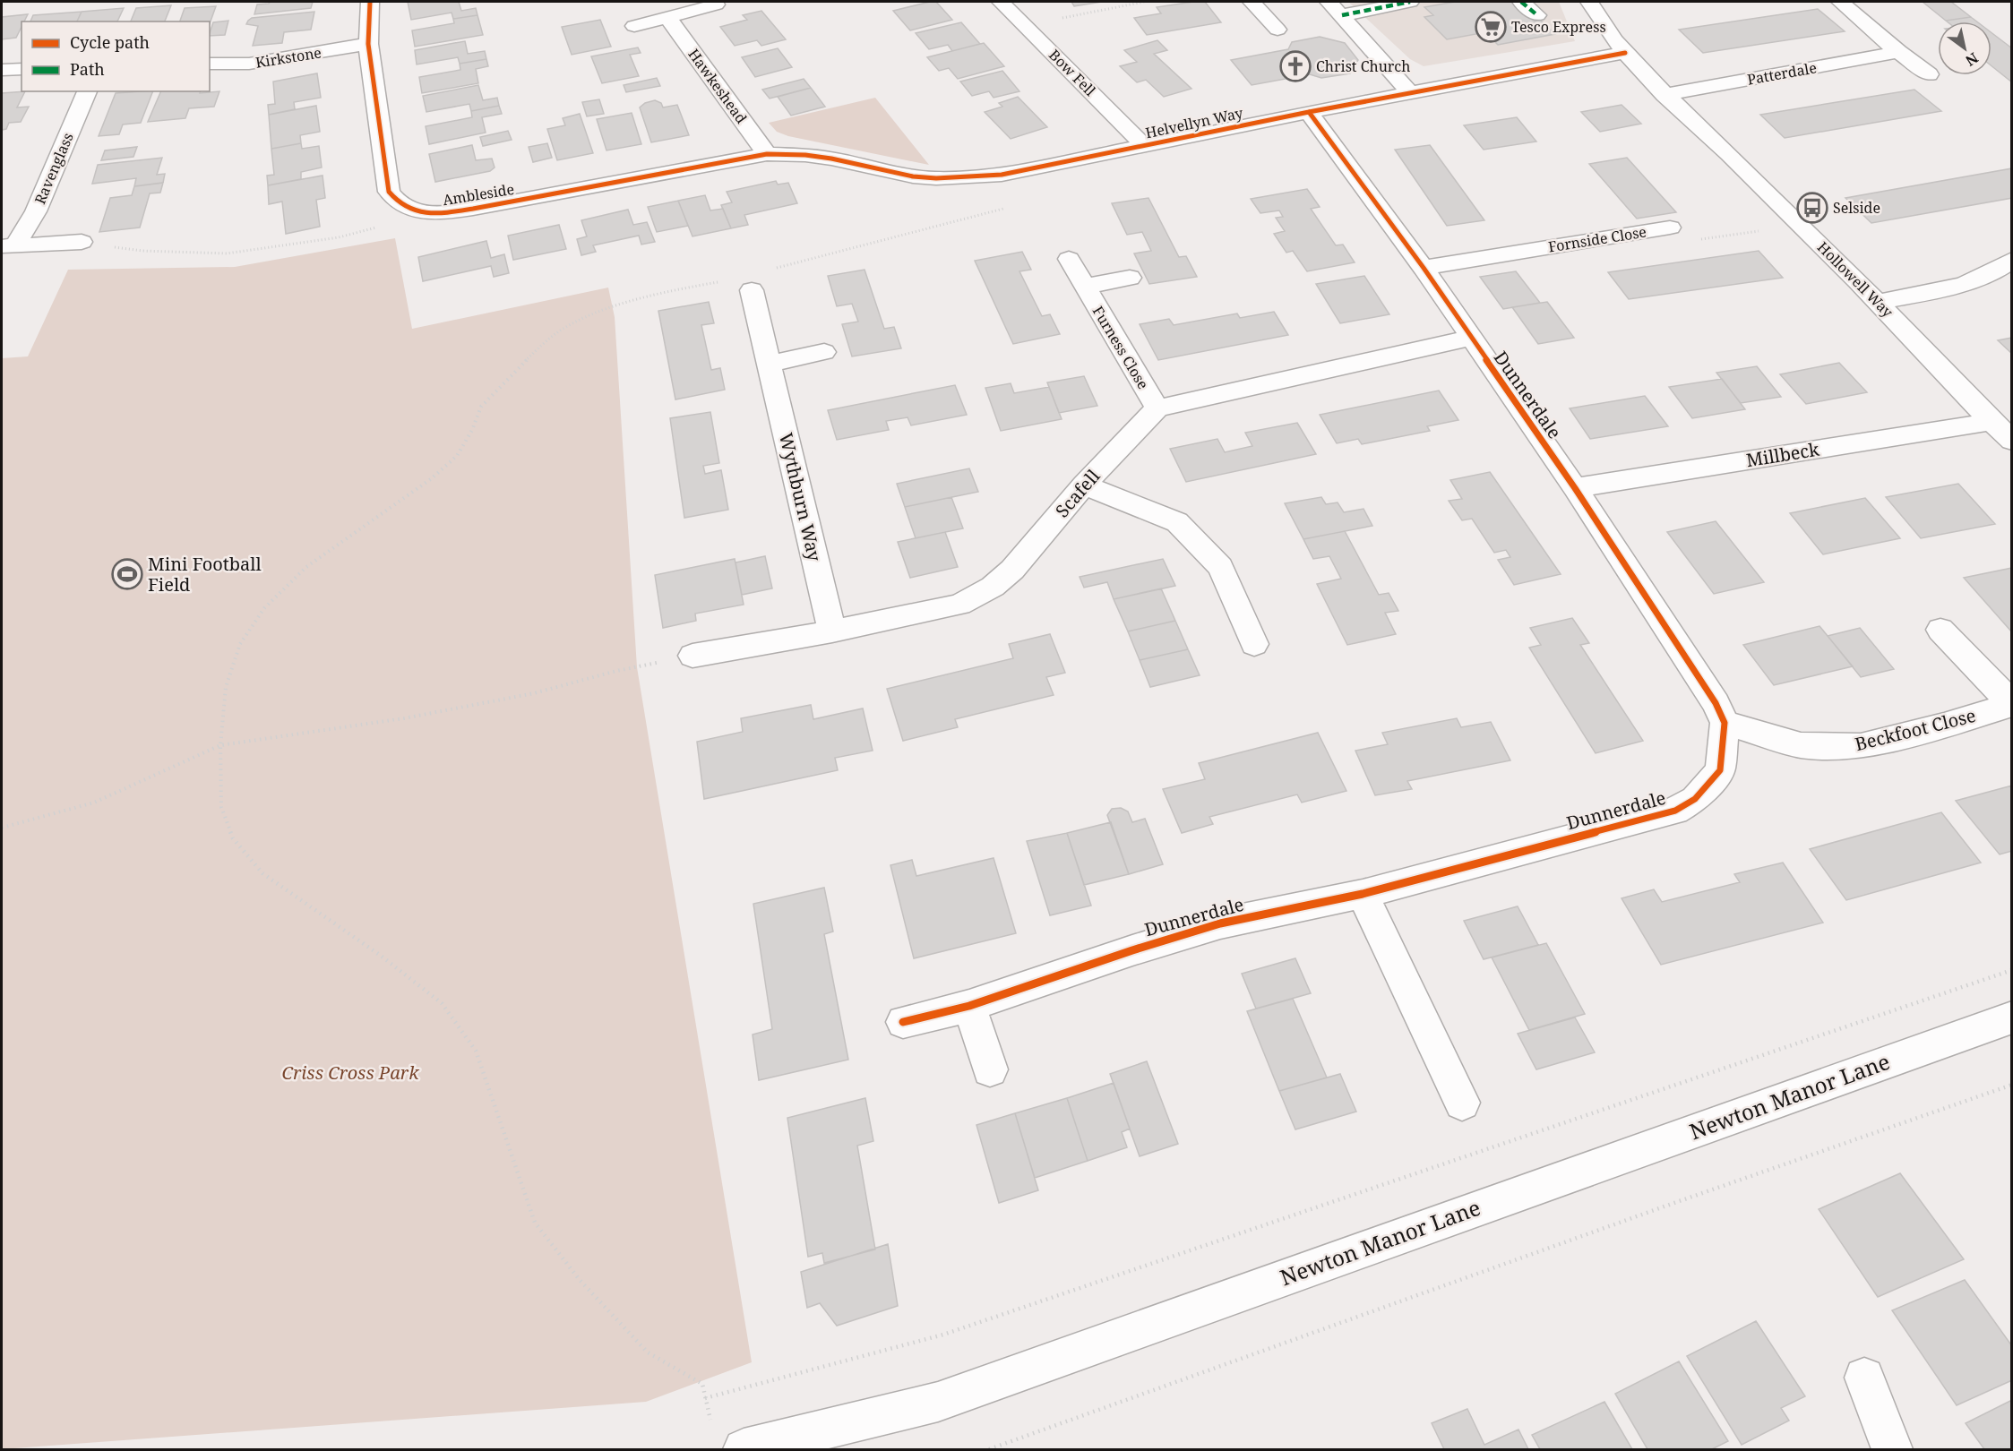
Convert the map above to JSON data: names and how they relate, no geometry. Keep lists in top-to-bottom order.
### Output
{
  "streets": {
    "street": [
      "Kirkstone",
      "Bow Fell",
      "Patterdale",
      "Hawkeshead",
      "Helvellyn Way",
      "Ravenglass",
      "Ambleside",
      "Fornside Close",
      "Hollowell Way",
      "Furness Close",
      "Dunnerdale",
      "Millbeck",
      "Scafell",
      "Wythburn Way",
      "Beckfoot Close",
      "Newton Manor Lane"
    ]
  },
  "crossings": [
    ["Kirkstone", "Ambleside"],
    ["Bow Fell", "Helvellyn Way"],
    ["Patterdale", "Hollowell Way"],
    ["Hawkeshead", "Helvellyn Way"],
    ["Hawkeshead", "Ambleside"],
    ["Helvellyn Way", "Ambleside"],
    ["Helvellyn Way", "Hollowell Way"],
    ["Helvellyn Way", "Dunnerdale"],
    ["Fornside Close", "Dunnerdale"],
    ["Hollowell Way", "Millbeck"],
    ["Furness Close", "Scafell"],
    ["Dunnerdale", "Millbeck"],
    ["Dunnerdale", "Beckfoot Close"],
    ["Scafell", "Wythburn Way"]
  ],
  "parks": ["Criss Cross Park"],
  "places": {
    "supermarket": ["Tesco Express"],
    "church": ["Christ Church"],
    "bus stop": ["Selside"],
    "sports": ["Mini Football Field"]
  },
  "legend": ["Cycle path", "Path"],
  "north": "bottom right"
}
